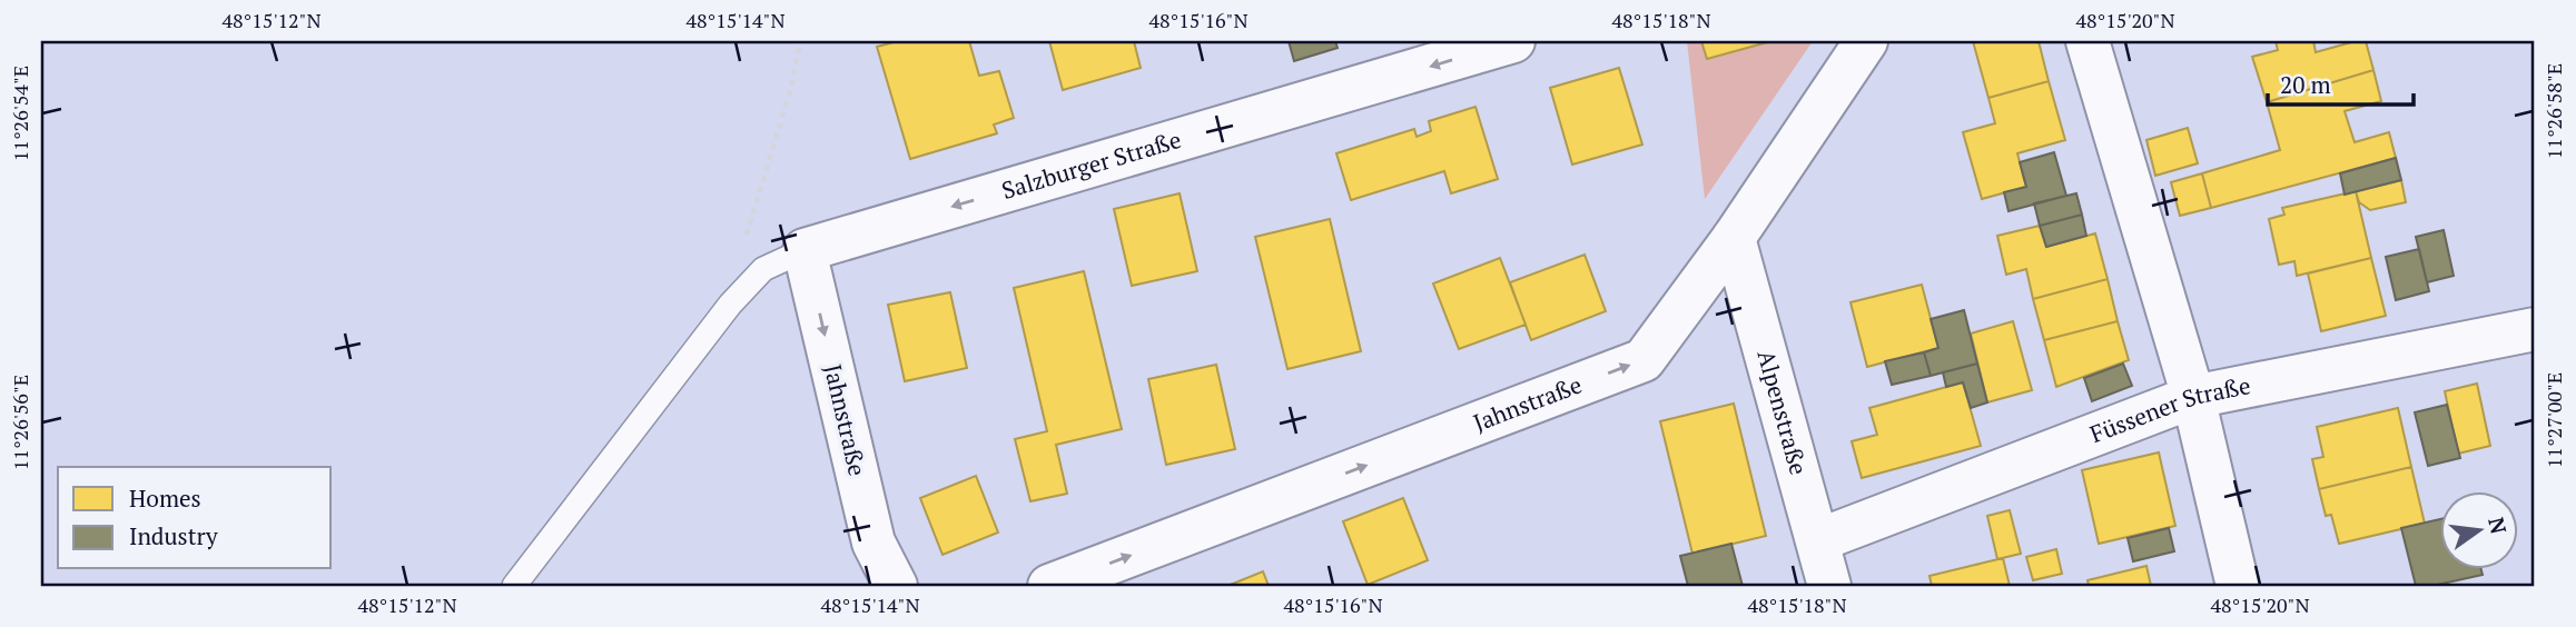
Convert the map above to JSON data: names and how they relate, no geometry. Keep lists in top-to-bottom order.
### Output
{
  "streets": {
    "street": [
      "Salzburger Straße",
      "Jahnstraße",
      "Alpenstraße",
      "Füssener Straße"
    ]
  },
  "crossings": [
    ["Salzburger Straße", "Jahnstraße"],
    ["Jahnstraße", "Alpenstraße"],
    ["Alpenstraße", "Füssener Straße"]
  ],
  "one_way": ["Salzburger Straße"],
  "legend": ["Homes", "Industry"],
  "scale_bar": "20 m",
  "north": "right",
  "coordinates": [
    "48°15'12\"N",
    "48°15'14\"N",
    "48°15'16\"N",
    "48°15'18\"N",
    "48°15'20\"N",
    "11°26'58\"E",
    "11°26'54\"E",
    "11°27'00\"E",
    "11°26'56\"E"
  ]
}
